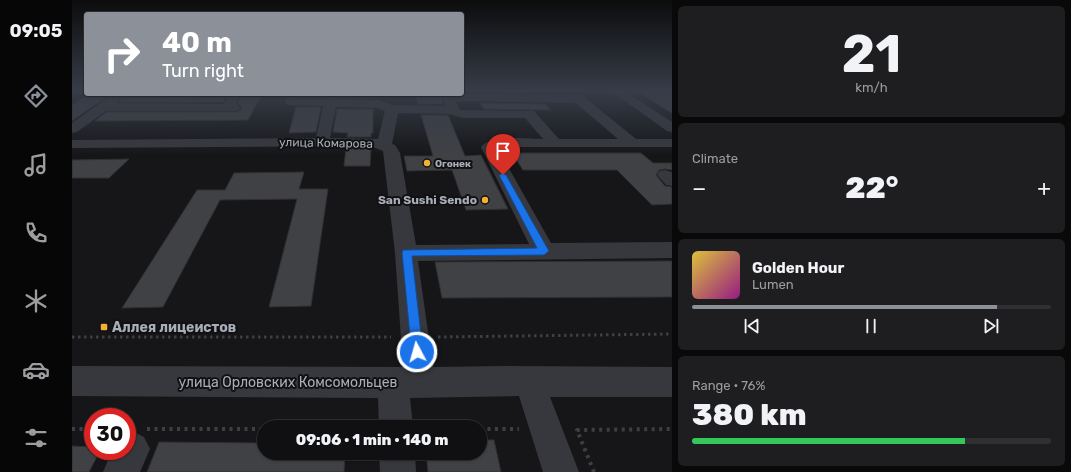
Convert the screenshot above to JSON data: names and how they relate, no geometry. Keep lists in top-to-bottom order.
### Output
{
  "streets": {
    "street": ["улица Комарова", "улица Орловских Комсомольцев"]
  },
  "crossings": [
    ["улица Комарова", "улица Орловских Комсомольцев"]
  ],
  "places": {
    "other": ["Огонек", "San Sushi Sendo"],
    "transit": ["Аллея лицеистов"]
  },
  "page": {
    "tabs": "09:05",
    "tile": [
      ["21", "km/h"],
      "Climate",
      ["Range · 76%", "380 km"]
    ],
    "turn": ["40 m", "Turn right"],
    "heat": ["−", "22°", "+"],
    "song": ["Golden Hour", "Lumen"],
    "limit": "30",
    "trip": "09:06 · 1 min · 140 m"
  }
}
